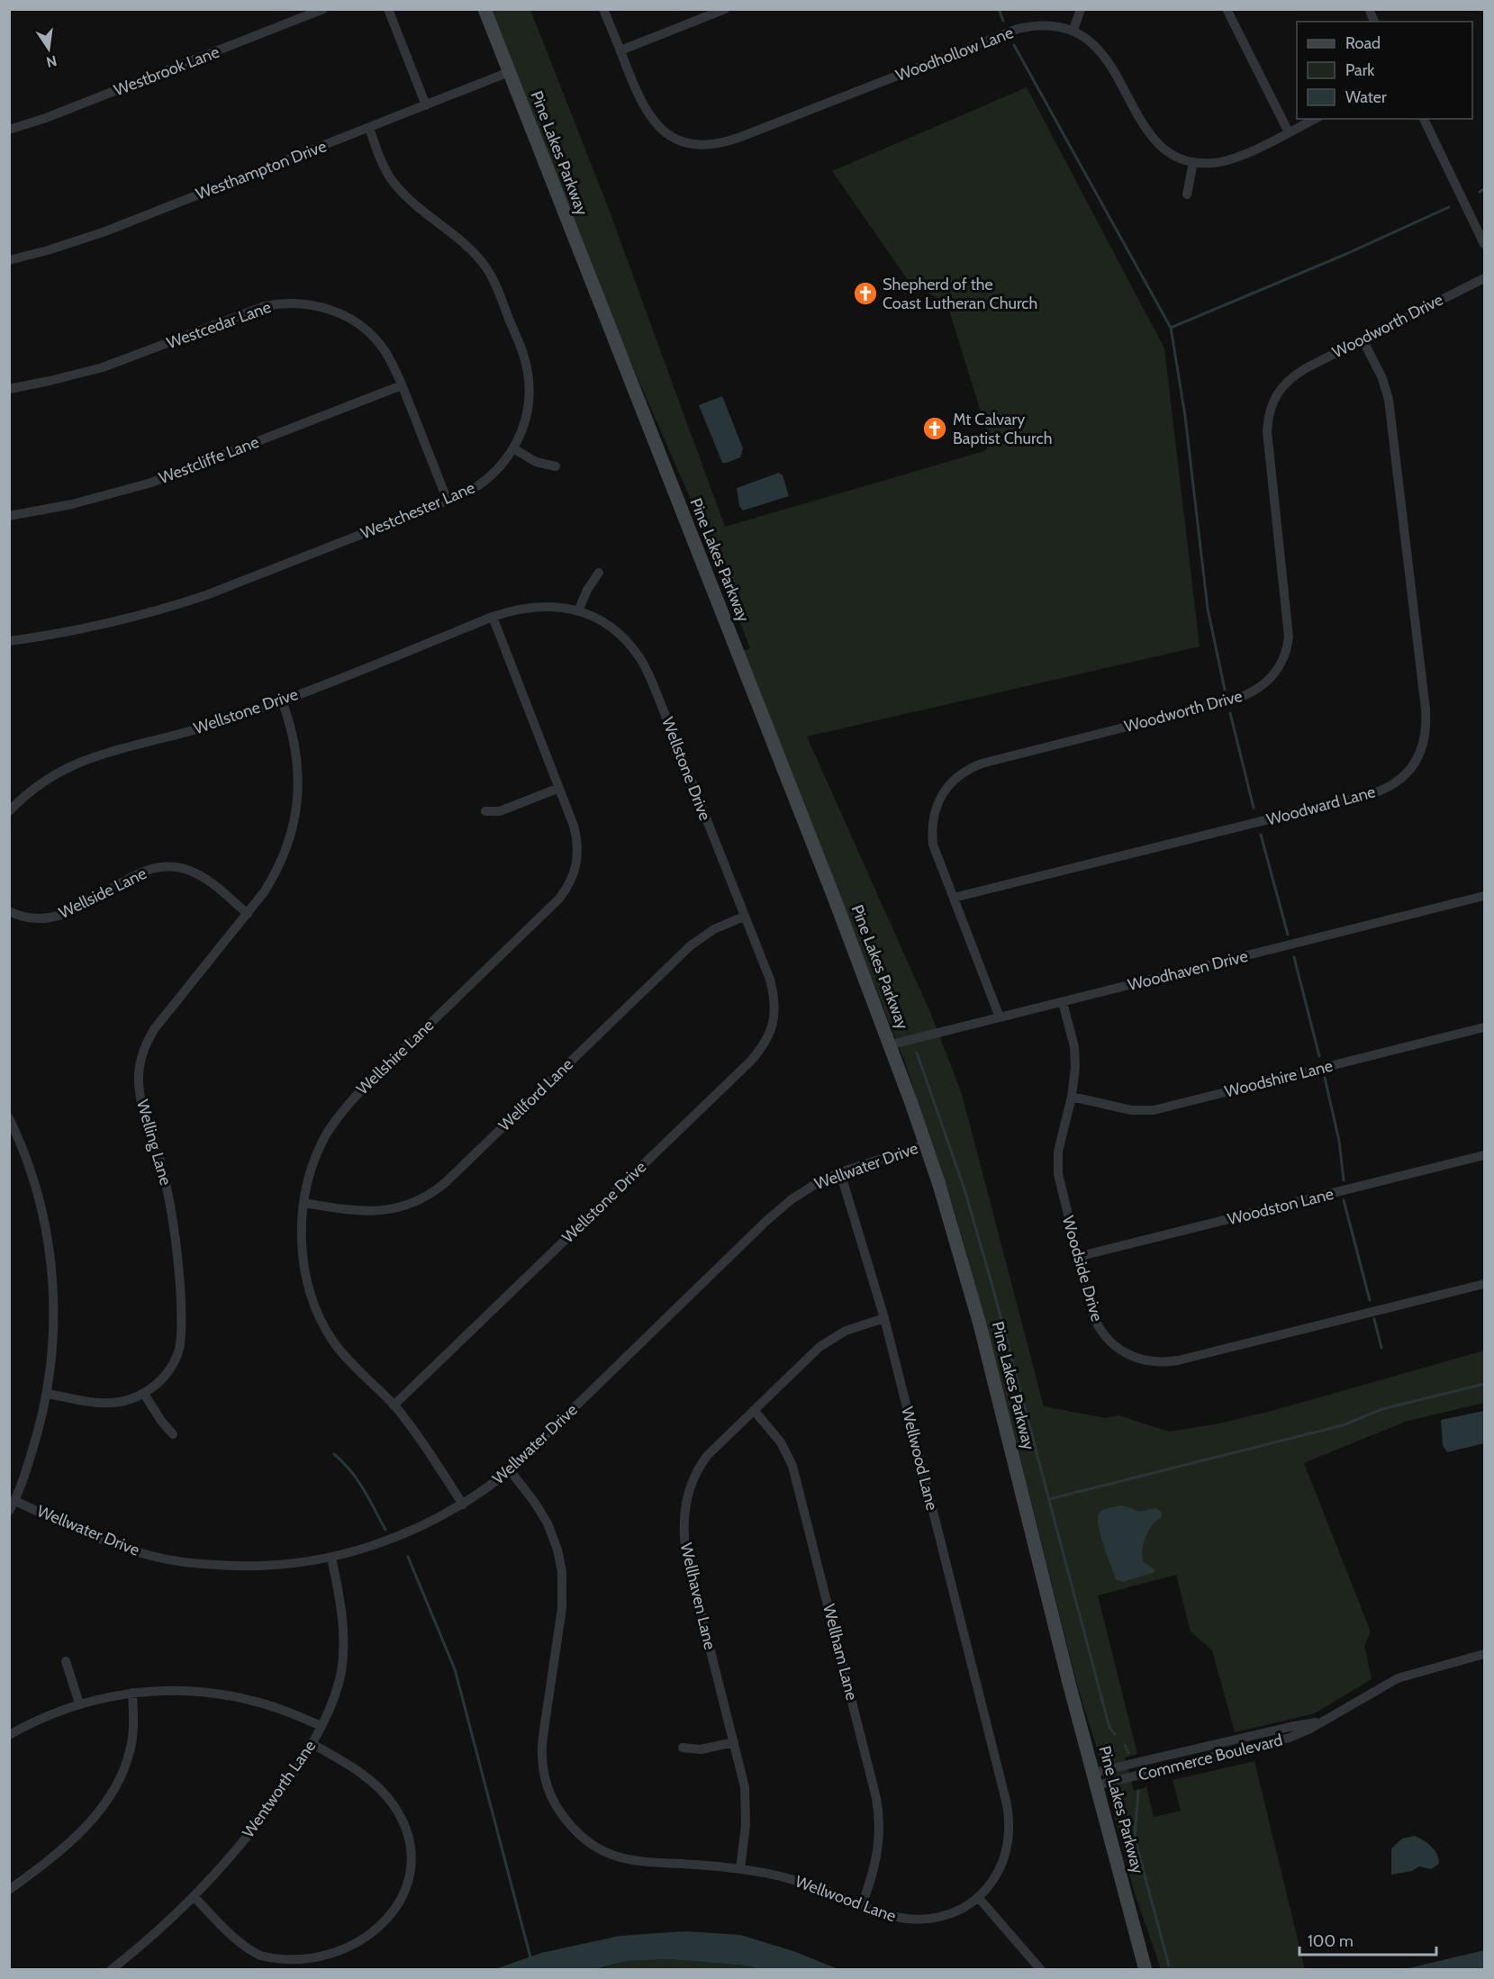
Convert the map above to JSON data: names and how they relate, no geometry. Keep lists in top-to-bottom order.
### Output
{
  "streets": {
    "street": [
      "Woodhollow Lane",
      "Westbrook Lane",
      "Pine Lakes Parkway",
      "Westhampton Drive",
      "Westcedar Lane",
      "Woodworth Drive",
      "Westcliffe Lane",
      "Westchester Lane",
      "Wellstone Drive",
      "Woodward Lane",
      "Wellside Lane",
      "Woodhaven Drive",
      "Wellshire Lane",
      "Woodshire Lane",
      "Wellford Lane",
      "Welling Lane",
      "Wellwater Drive",
      "Woodston Lane",
      "Woodside Drive",
      "Wellwood Lane",
      "Wellhaven Lane",
      "Wellham Lane",
      "Commerce Boulevard",
      "Wentworth Lane"
    ]
  },
  "crossings": [
    ["Pine Lakes Parkway", "Westhampton Drive"],
    ["Pine Lakes Parkway", "Woodhaven Drive"],
    ["Pine Lakes Parkway", "Wellwater Drive"],
    ["Pine Lakes Parkway", "Commerce Boulevard"],
    ["Westhampton Drive", "Westchester Lane"],
    ["Westcedar Lane", "Westcliffe Lane"],
    ["Westcedar Lane", "Westchester Lane"],
    ["Woodworth Drive", "Woodward Lane"],
    ["Woodworth Drive", "Woodhaven Drive"],
    ["Wellstone Drive", "Wellshire Lane"],
    ["Wellstone Drive", "Wellford Lane"],
    ["Wellstone Drive", "Welling Lane"],
    ["Wellside Lane", "Welling Lane"],
    ["Woodhaven Drive", "Woodside Drive"],
    ["Wellshire Lane", "Wellford Lane"],
    ["Wellshire Lane", "Wellwater Drive"],
    ["Woodshire Lane", "Woodside Drive"],
    ["Wellwater Drive", "Wellwood Lane"],
    ["Wellwater Drive", "Wentworth Lane"],
    ["Woodston Lane", "Woodside Drive"],
    ["Wellwood Lane", "Wellhaven Lane"],
    ["Wellwood Lane", "Wellham Lane"],
    ["Wellhaven Lane", "Wellham Lane"]
  ],
  "places": {
    "church": ["Shepherd of the Coast Lutheran Church", "Mt Calvary Baptist Church"]
  },
  "legend": ["Road", "Park", "Water"],
  "scale_bar": "100 m",
  "north": "bottom"
}
